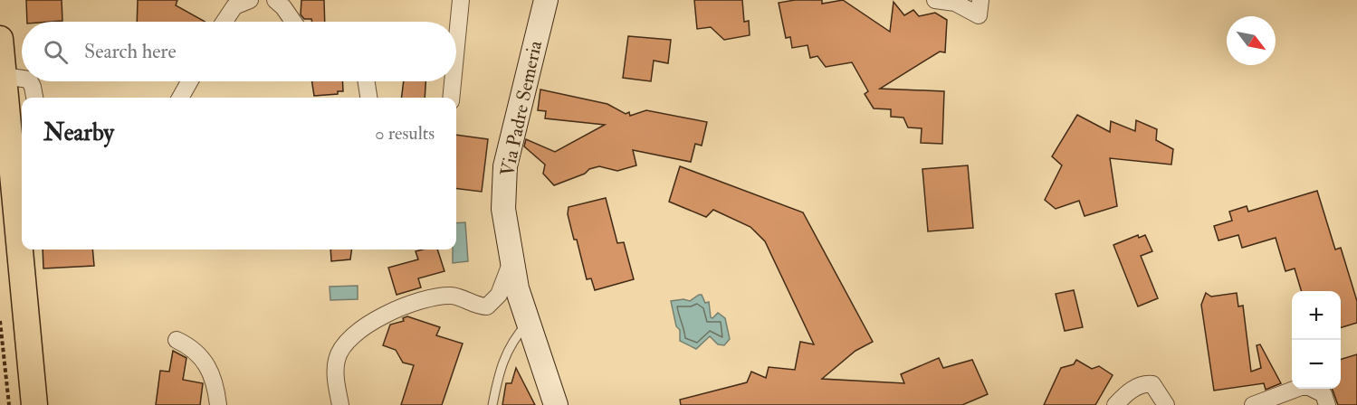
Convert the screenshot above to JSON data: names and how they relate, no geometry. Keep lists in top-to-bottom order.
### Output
{
  "streets": {
    "main road": ["Via Padre Semeria"]
  },
  "north": "bottom right",
  "page": {
    "search": "Search here",
    "heading": ["Nearby", "0 results"],
    "map_buttons": ["+", "−"]
  }
}
